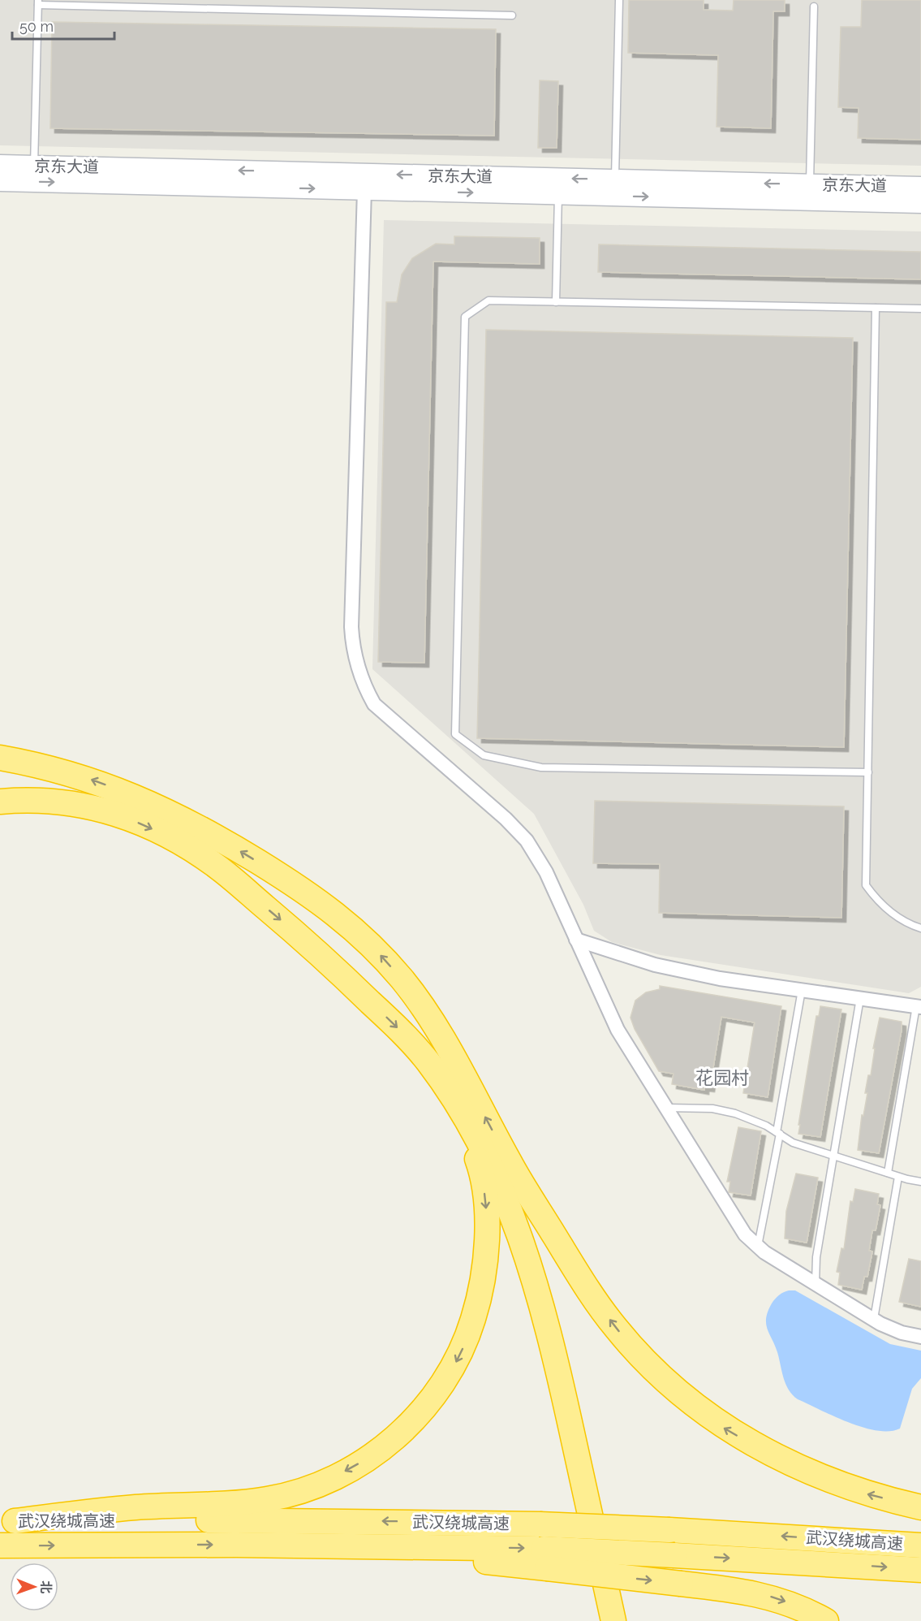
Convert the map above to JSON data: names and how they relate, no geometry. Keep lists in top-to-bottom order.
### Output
{
  "streets": {
    "highway": ["武汉绕城高速"],
    "main road": ["京东大道"]
  },
  "districts": ["花园村"],
  "scale_bar": "50 m",
  "north": "right"
}
